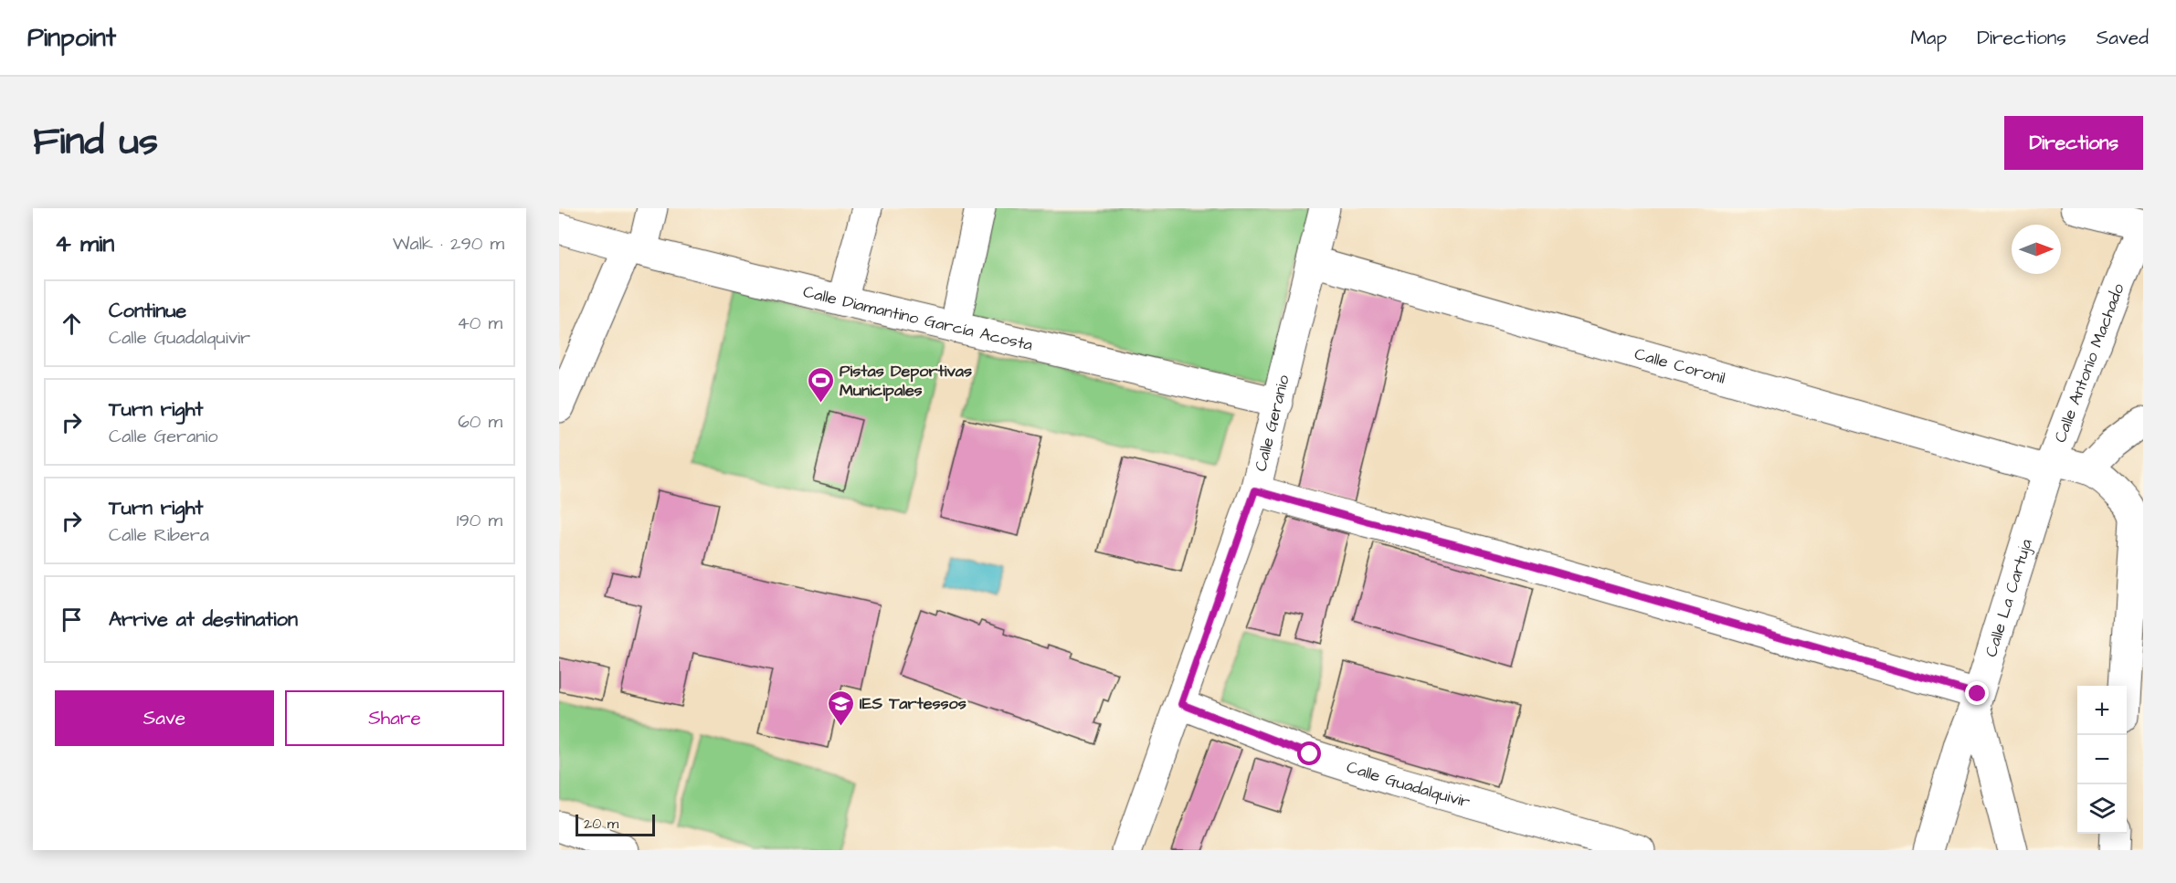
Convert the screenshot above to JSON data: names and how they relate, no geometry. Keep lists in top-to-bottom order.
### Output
{
  "streets": {
    "street": [
      "Calle Diamantino García Acosta",
      "Calle Antonio Machado",
      "Calle Coronil",
      "Calle Geranio",
      "Calle La Cartuja",
      "Calle Guadalquivir"
    ]
  },
  "crossings": [
    ["Calle Diamantino García Acosta", "Calle Geranio"],
    ["Calle Antonio Machado", "Calle Coronil"],
    ["Calle Antonio Machado", "Calle La Cartuja"],
    ["Calle Coronil", "Calle Geranio"],
    ["Calle Coronil", "Calle La Cartuja"],
    ["Calle Geranio", "Calle Guadalquivir"]
  ],
  "places": {
    "sports": ["Pistas Deportivas Municipales"],
    "school or university": ["IES Tartessos"]
  },
  "scale_bar": "20 m",
  "north": "right",
  "page": {
    "header": "Pinpoint",
    "nav": ["Map", "Directions", "Saved"],
    "title": "Find us",
    "buttons": [
      "Directions",
      ["Save", "Share"]
    ],
    "heading": ["4 min", "Walk · 290 m"],
    "list": [
      ["Continue", "Calle Guadalquivir", "40 m"],
      ["Turn right", "Calle Geranio", "60 m"],
      ["Turn right", "Calle Ribera", "190 m"],
      "Arrive at destination"
    ],
    "map_buttons": ["+", "−"],
    "scale": "20 m"
  }
}
